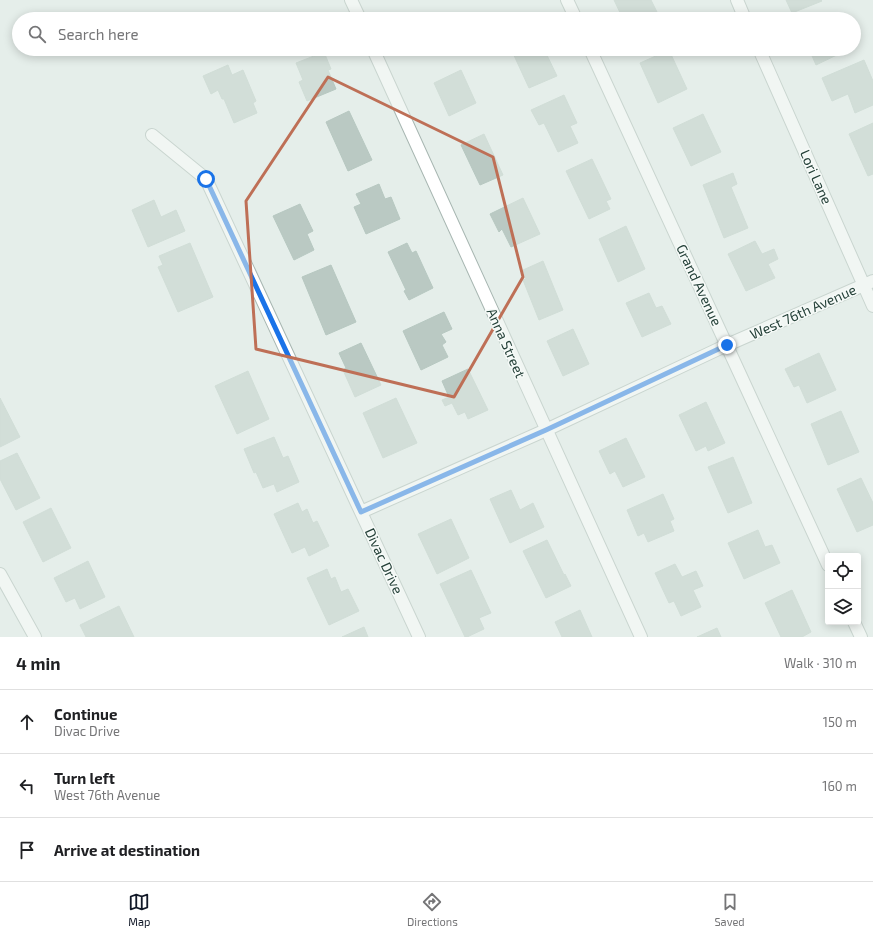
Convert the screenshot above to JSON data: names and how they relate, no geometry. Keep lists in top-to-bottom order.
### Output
{
  "streets": {
    "street": [
      "Lori Lane",
      "Grand Avenue",
      "West 76th Avenue",
      "Anna Street",
      "Divac Drive"
    ]
  },
  "crossings": [
    ["Lori Lane", "West 76th Avenue"],
    ["Grand Avenue", "West 76th Avenue"],
    ["West 76th Avenue", "Anna Street"],
    ["West 76th Avenue", "Divac Drive"]
  ],
  "page": {
    "search": "Search here",
    "heading": ["4 min", "Walk · 310 m"],
    "list": [
      ["Continue", "Divac Drive", "150 m"],
      ["Turn left", "West 76th Avenue", "160 m"],
      "Arrive at destination"
    ],
    "nav": ["Map", "Directions", "Saved"]
  }
}
